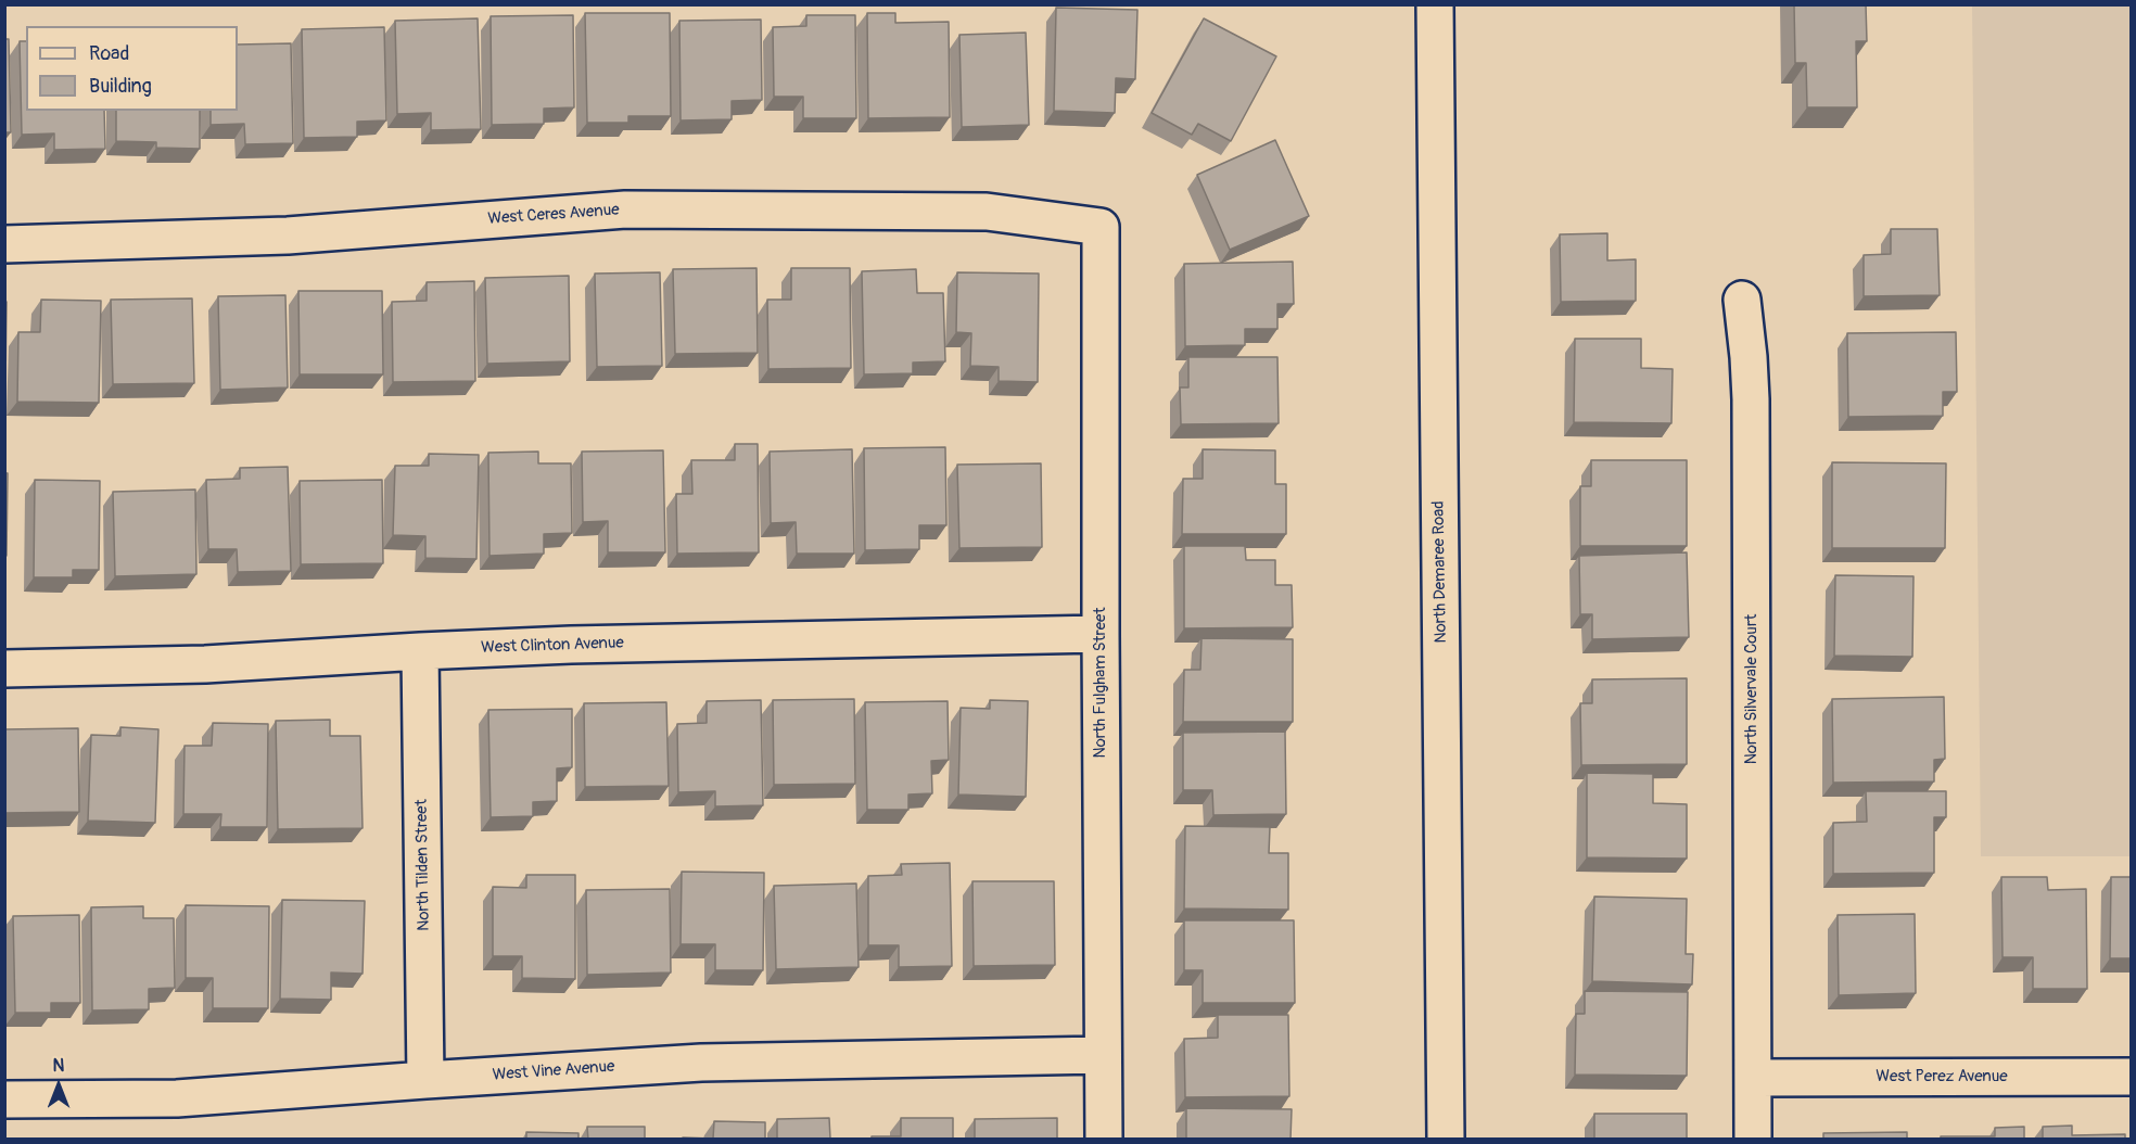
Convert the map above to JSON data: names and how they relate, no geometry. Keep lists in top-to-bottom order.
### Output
{
  "streets": {
    "street": [
      "West Ceres Avenue",
      "North Demaree Road",
      "West Clinton Avenue",
      "North Fulgham Street",
      "North Silvervale Court",
      "North Tilden Street",
      "West Vine Avenue",
      "West Perez Avenue"
    ]
  },
  "crossings": [
    ["West Ceres Avenue", "North Fulgham Street"],
    ["West Clinton Avenue", "North Fulgham Street"],
    ["West Clinton Avenue", "North Tilden Street"],
    ["North Fulgham Street", "West Vine Avenue"],
    ["North Silvervale Court", "West Perez Avenue"],
    ["North Tilden Street", "West Vine Avenue"]
  ],
  "legend": ["Road", "Building"],
  "north": "top"
}
